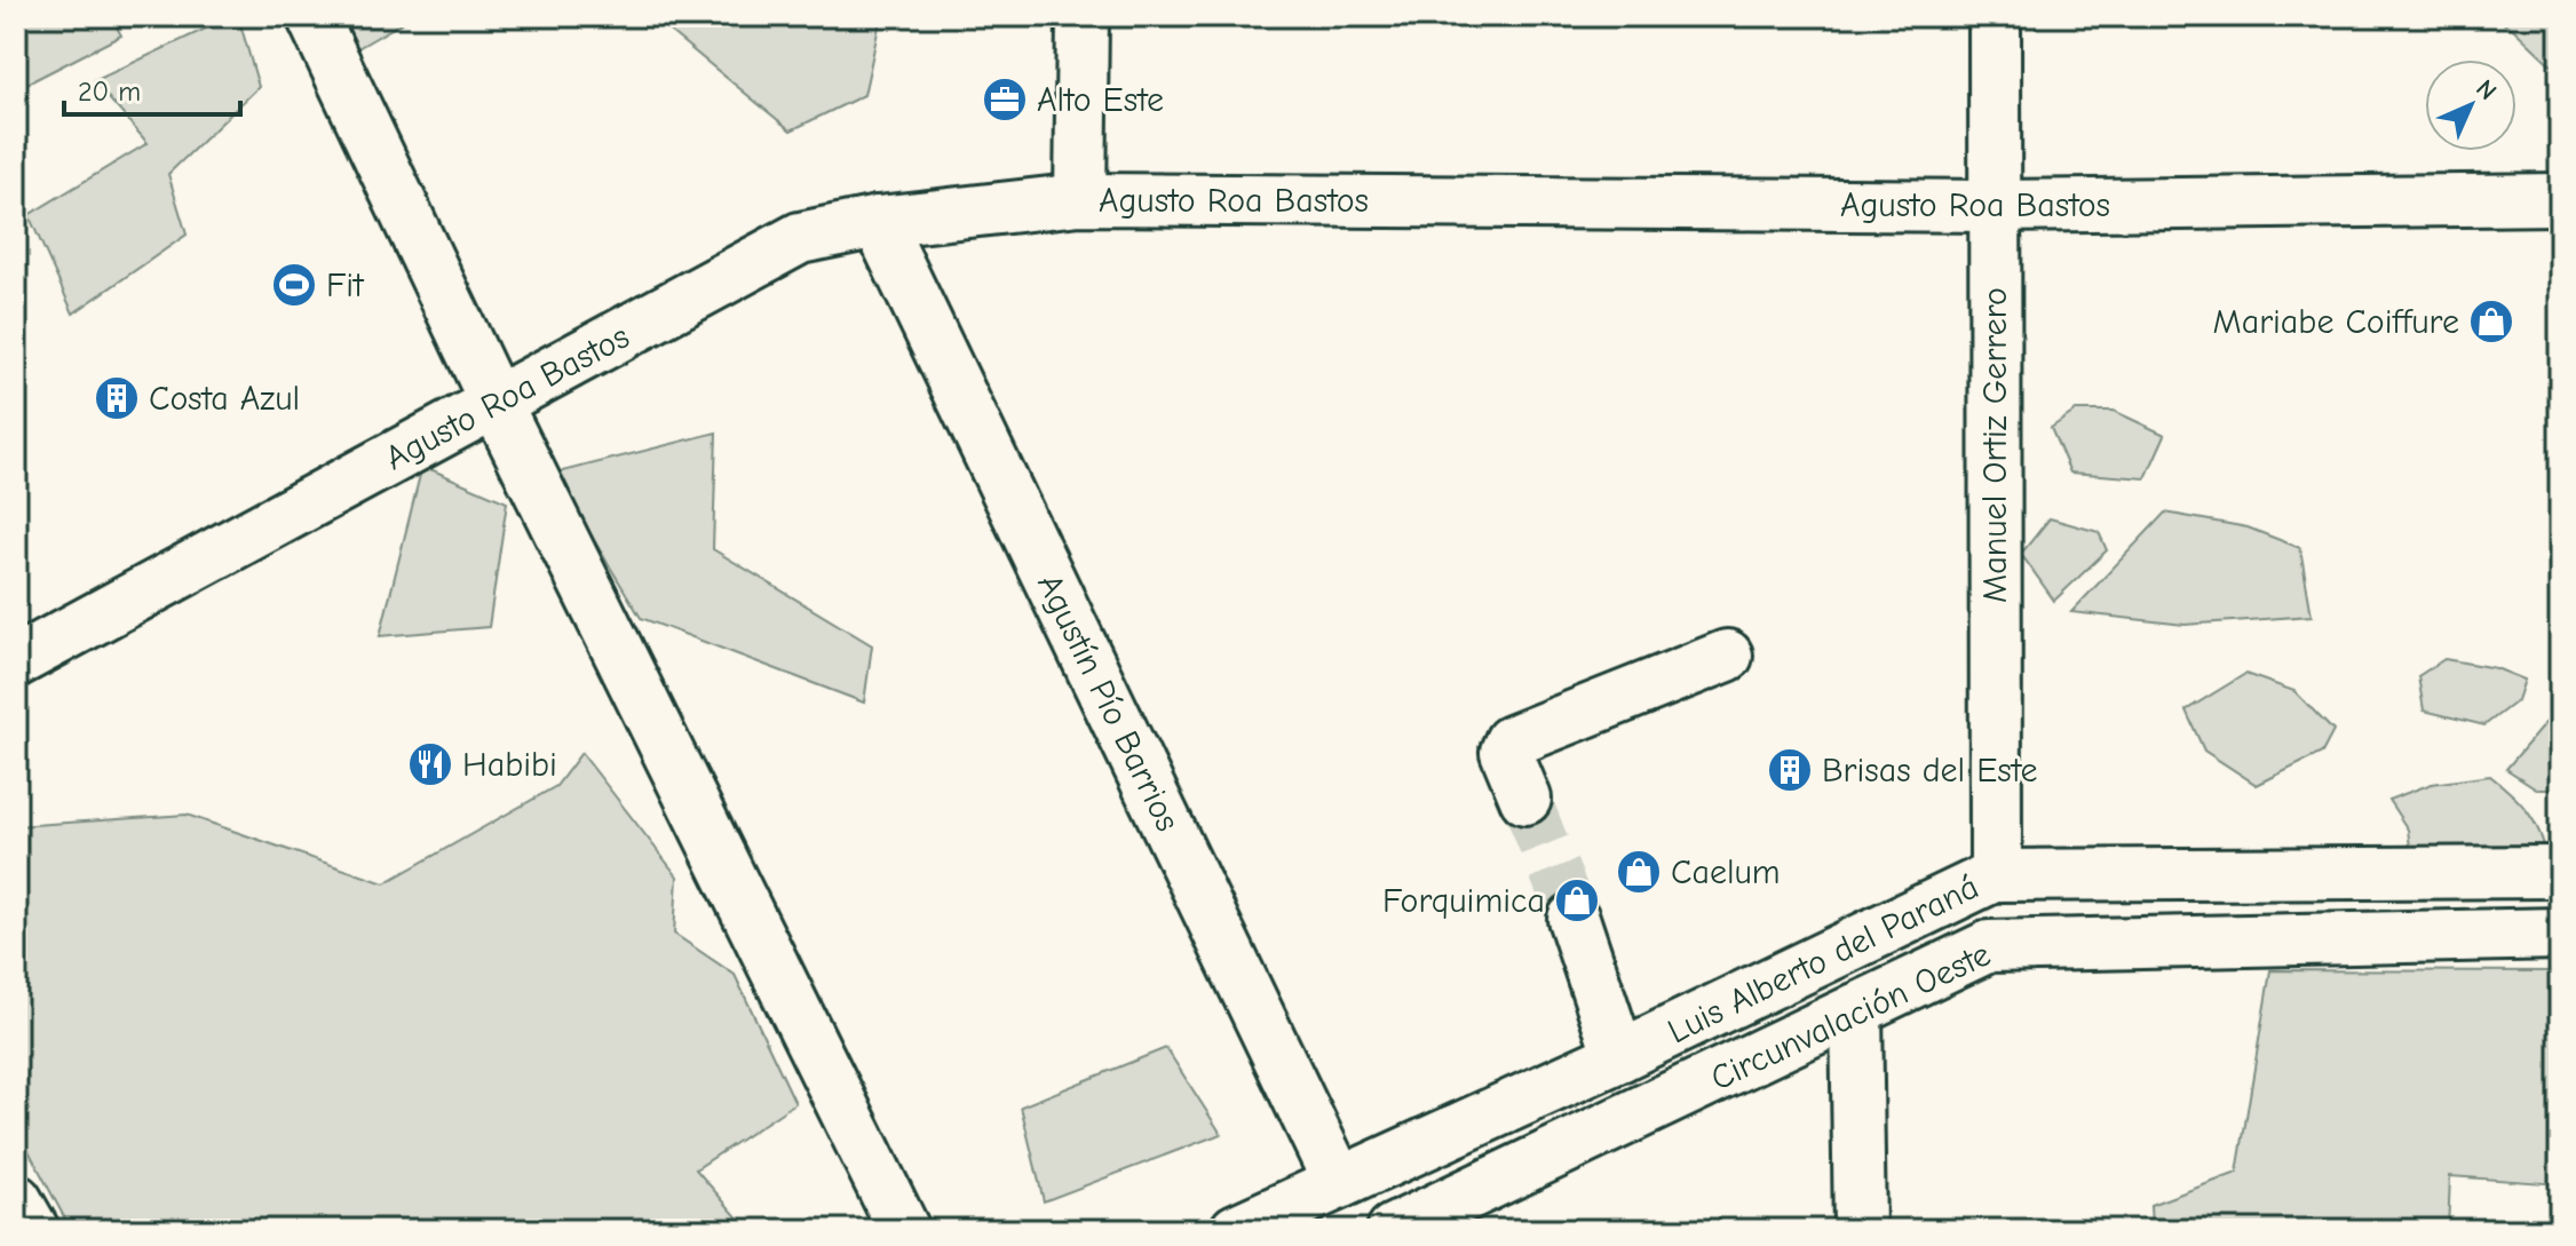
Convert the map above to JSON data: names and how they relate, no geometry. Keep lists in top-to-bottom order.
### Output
{
  "streets": {
    "street": [
      "Agusto Roa Bastos",
      "Manuel Ortiz Gerrero",
      "Agustín Pío Barrios",
      "Luis Alberto del Paraná",
      "Circunvalación Oeste"
    ]
  },
  "crossings": [
    ["Agusto Roa Bastos", "Manuel Ortiz Gerrero"],
    ["Agusto Roa Bastos", "Agustín Pío Barrios"],
    ["Manuel Ortiz Gerrero", "Luis Alberto del Paraná"],
    ["Agustín Pío Barrios", "Luis Alberto del Paraná"]
  ],
  "places": {
    "office": ["Alto Este"],
    "sports": ["Fit"],
    "shop": ["Mariabe Coiffure", "Caelum", "Forquimica"],
    "building": ["Costa Azul", "Brisas del Este"],
    "restaurant": ["Habibi"]
  },
  "scale_bar": "20 m",
  "north": "top right"
}
